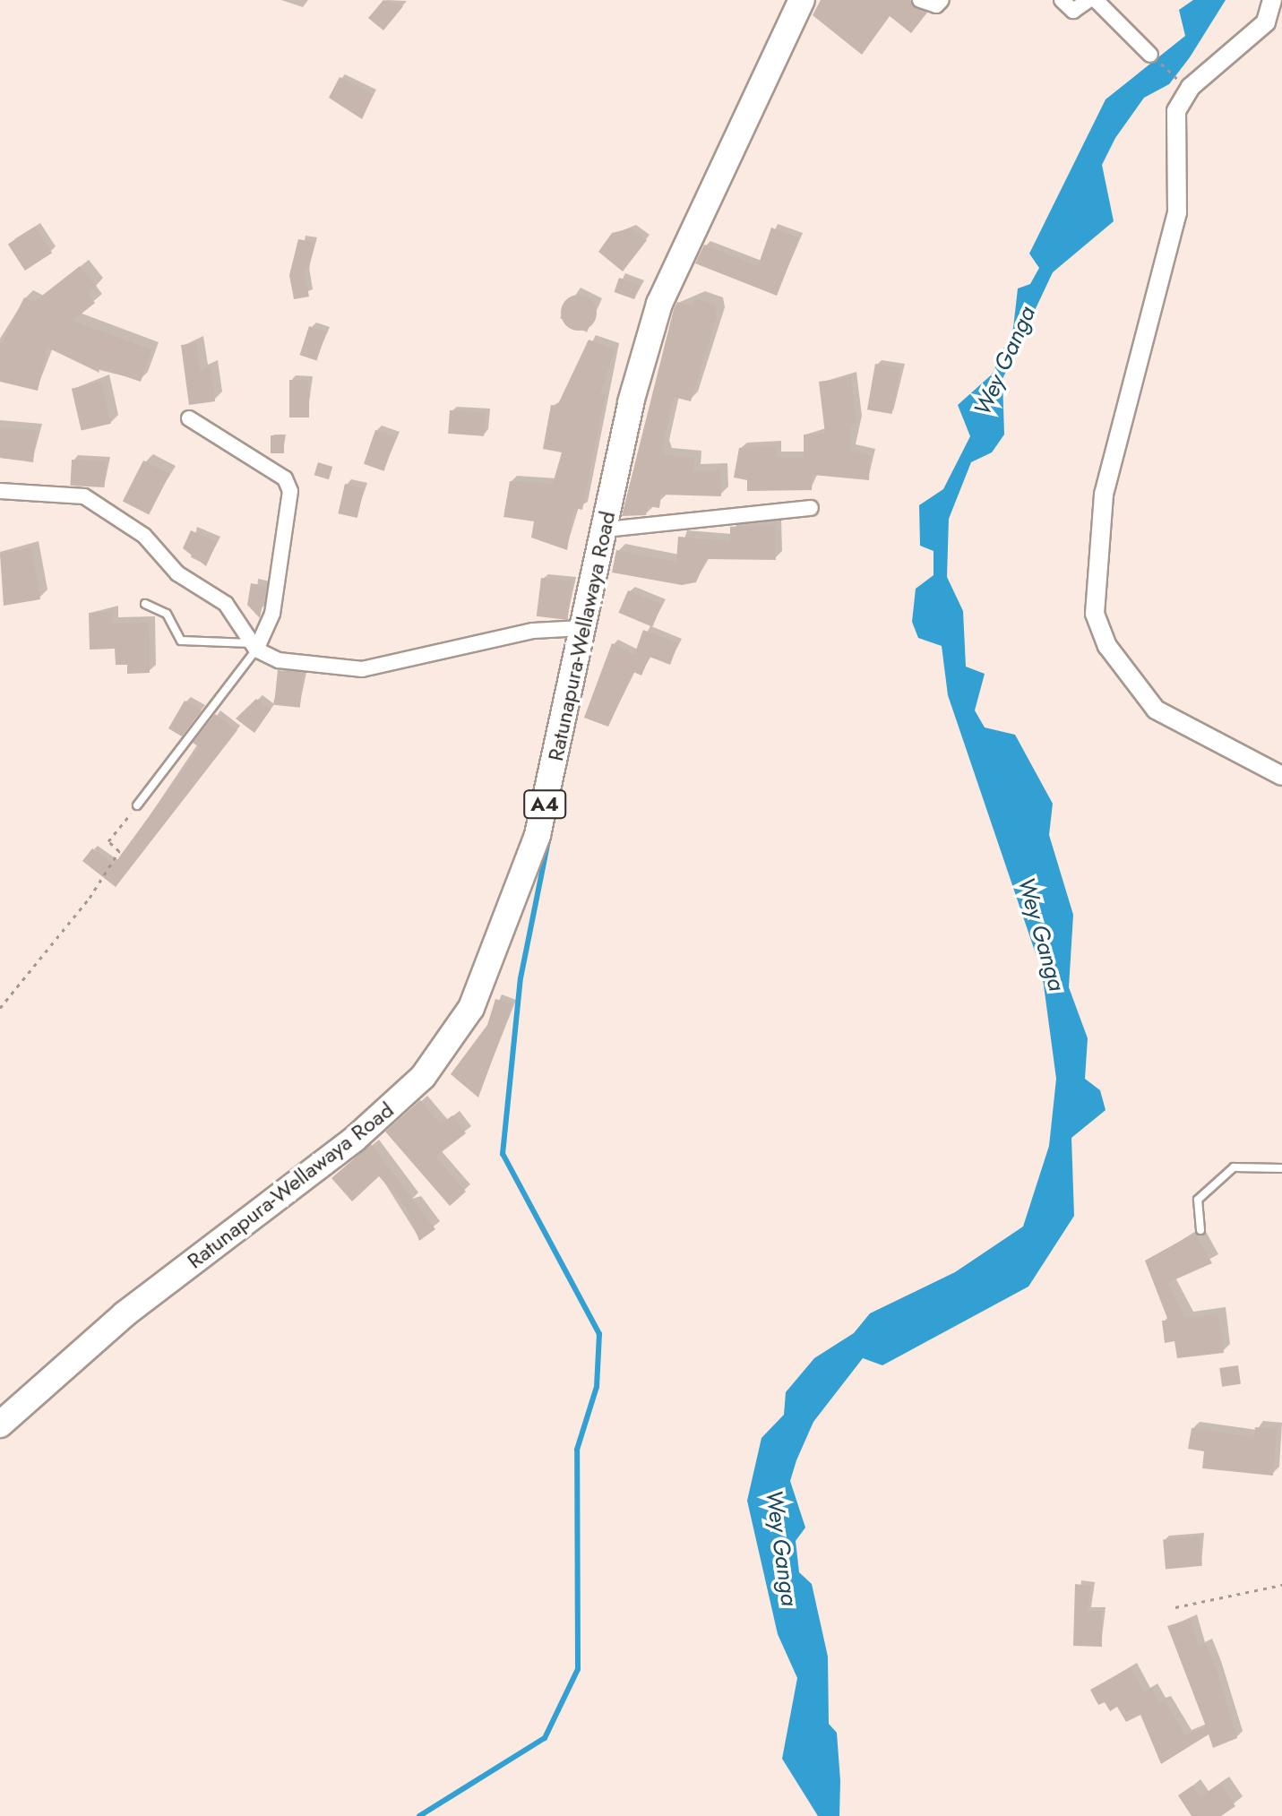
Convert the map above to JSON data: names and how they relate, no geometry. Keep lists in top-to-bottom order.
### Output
{
  "streets": {
    "highway": ["Ratunapura-Wellawaya Road", "A4"]
  },
  "water": ["Wey Ganga"]
}
